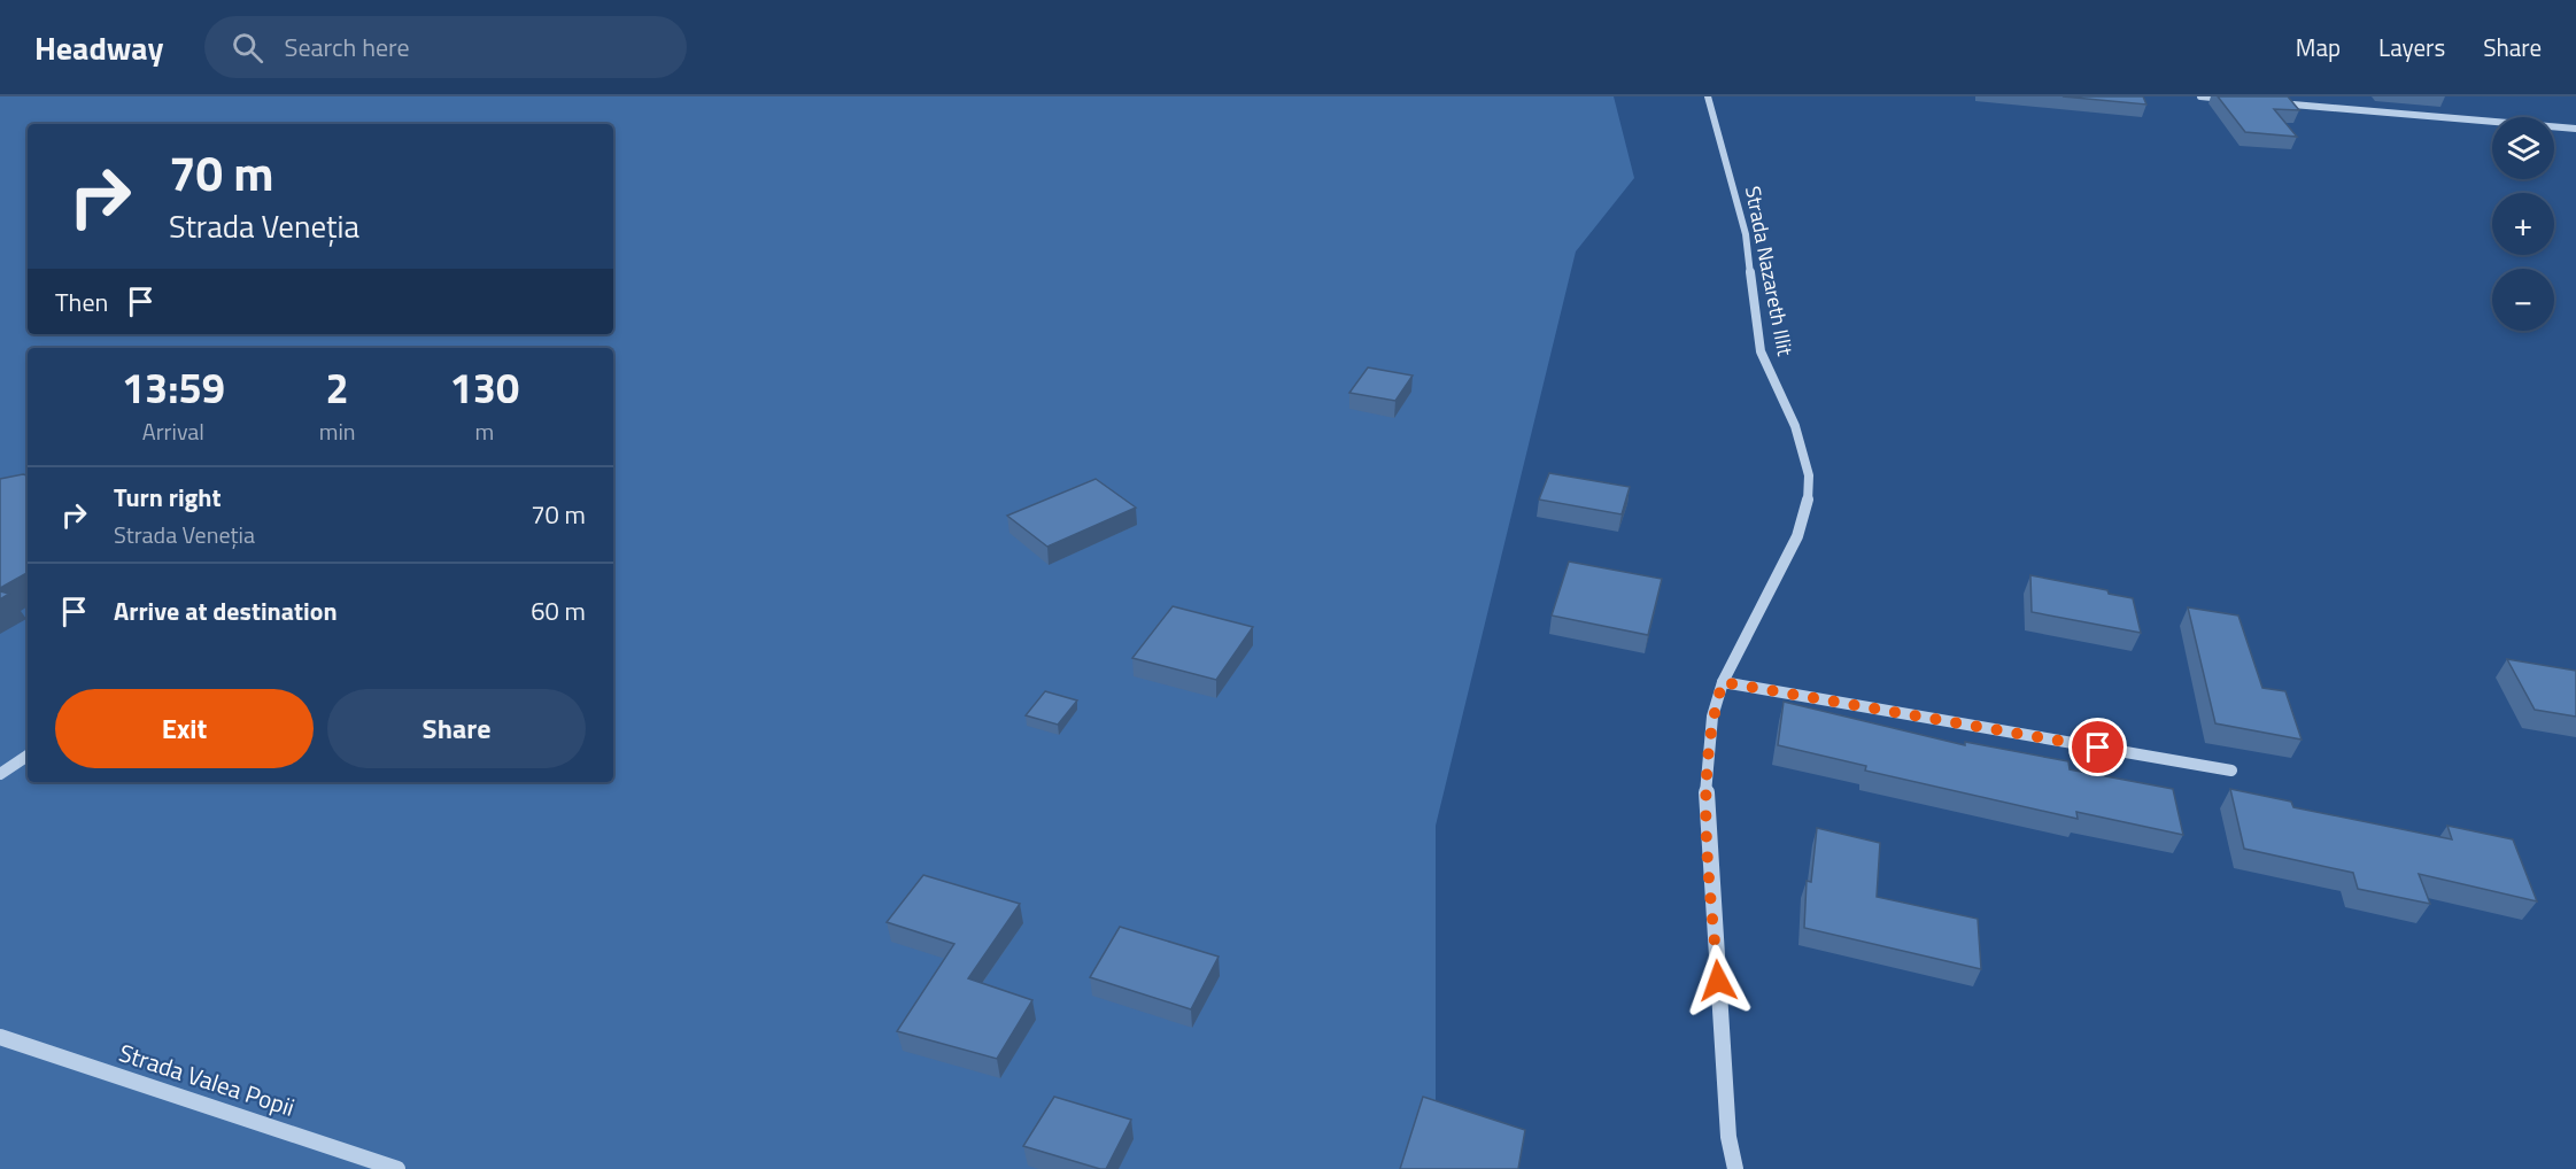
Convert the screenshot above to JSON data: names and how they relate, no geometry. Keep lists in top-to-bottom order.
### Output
{
  "streets": {
    "street": ["Strada Nazareth Illit", "Strada Valea Popii"]
  },
  "page": {
    "header": "Headway",
    "search": "Search here",
    "nav": ["Map", "Layers", "Share"],
    "map_buttons": ["+", "−"],
    "turn": ["70 m", "Strada Veneția"],
    "then": "Then",
    "eta": [
      "13:59",
      "Arrival",
      "2",
      "min",
      "130",
      "m"
    ],
    "list": [
      {
        "name": "Turn right",
        "note": "Strada Veneția",
        "value": "70 m"
      },
      {
        "name": "Arrive at destination",
        "value": "60 m"
      }
    ],
    "buttons": ["Exit", "Share"]
  }
}
